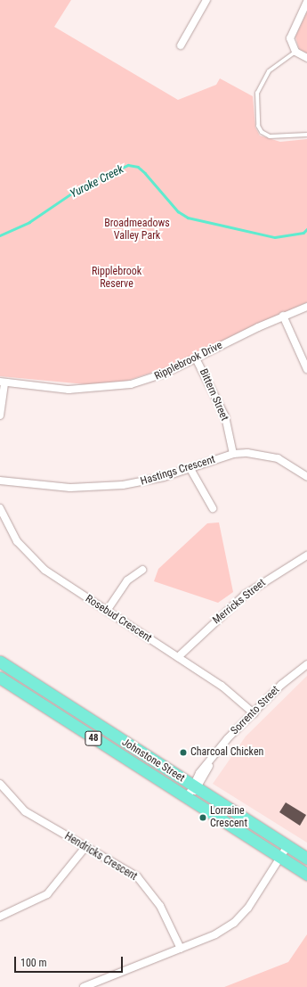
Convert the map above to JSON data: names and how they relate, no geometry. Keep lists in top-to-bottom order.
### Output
{
  "streets": {
    "main road": ["48", "Johnstone Street"],
    "street": [
      "Ripplebrook Drive",
      "Bittern Street",
      "Hastings Crescent",
      "Merricks Street",
      "Rosebud Crescent",
      "Sorrento Street",
      "Hendricks Crescent"
    ]
  },
  "crossings": [
    ["Ripplebrook Drive", "Bittern Street"],
    ["Bittern Street", "Hastings Crescent"],
    ["Merricks Street", "Rosebud Crescent"],
    ["Rosebud Crescent", "Sorrento Street"],
    ["Sorrento Street", "Johnstone Street"]
  ],
  "water": ["Yuroke Creek"],
  "parks": ["Broadmeadows Valley Park", "Ripplebrook Reserve"],
  "places": ["Charcoal Chicken", "Lorraine Crescent"],
  "scale_bar": "100 m"
}
